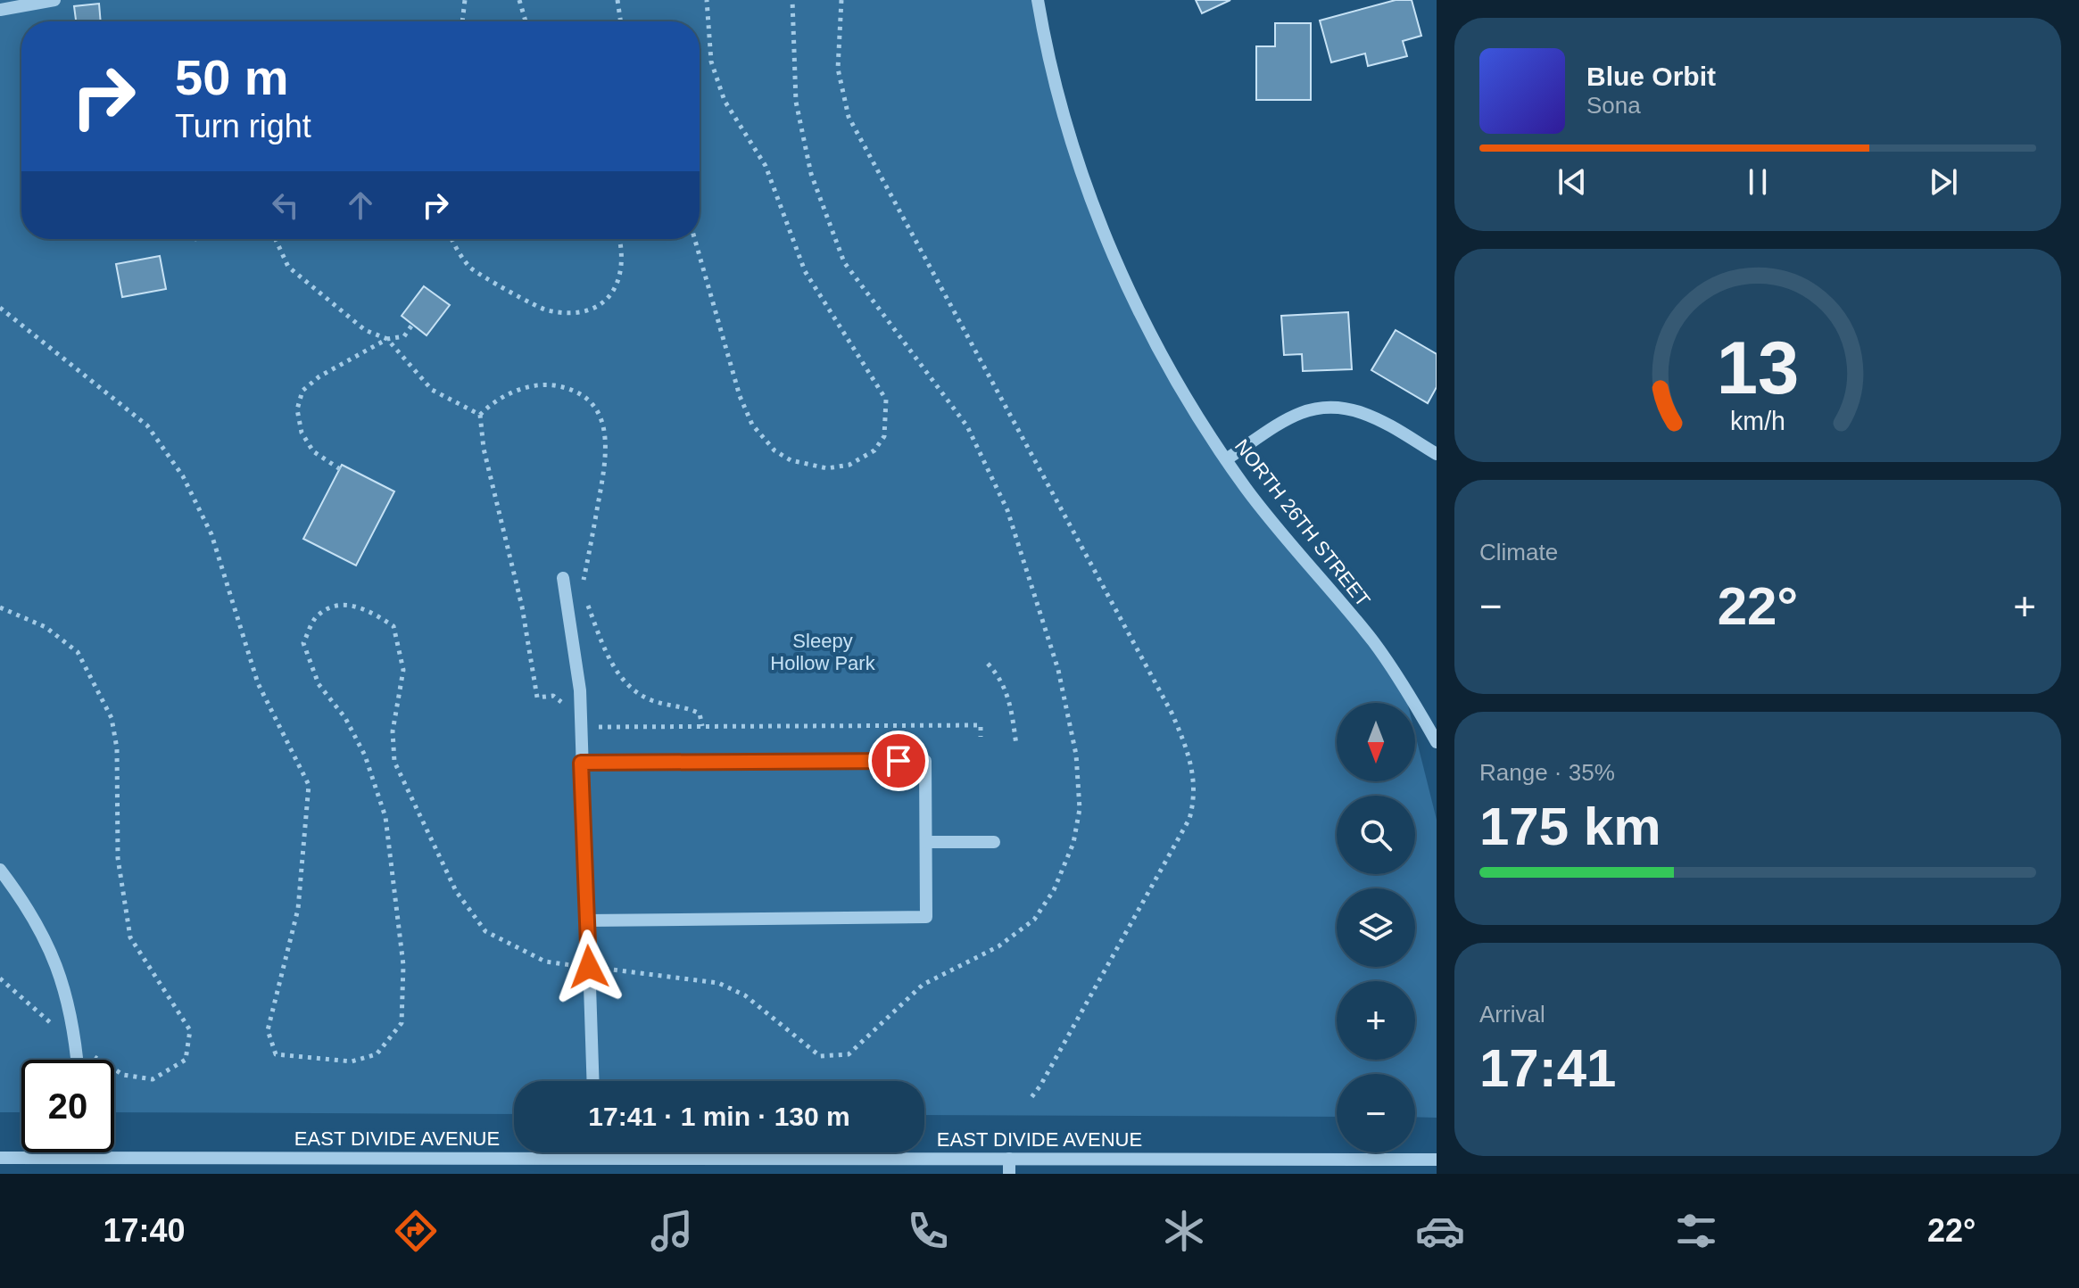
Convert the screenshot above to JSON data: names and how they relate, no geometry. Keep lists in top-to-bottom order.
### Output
{
  "streets": {
    "street": ["NORTH 26TH STREET", "EAST DIVIDE AVENUE"]
  },
  "parks": ["Sleepy Hollow Park"],
  "north": "bottom",
  "page": {
    "turn": ["50 m", "Turn right"],
    "song": ["Blue Orbit", "Sona"],
    "tile": [
      "Climate",
      ["Range · 35%", "175 km"],
      ["Arrival", "17:41"]
    ],
    "heat": ["−", "22°", "+"],
    "map_buttons": ["+", "−"],
    "limit": "20",
    "trip": "17:41 · 1 min · 130 m",
    "tabs": ["17:40", "22°"],
    "gauge": ["13", "km/h"]
  }
}
